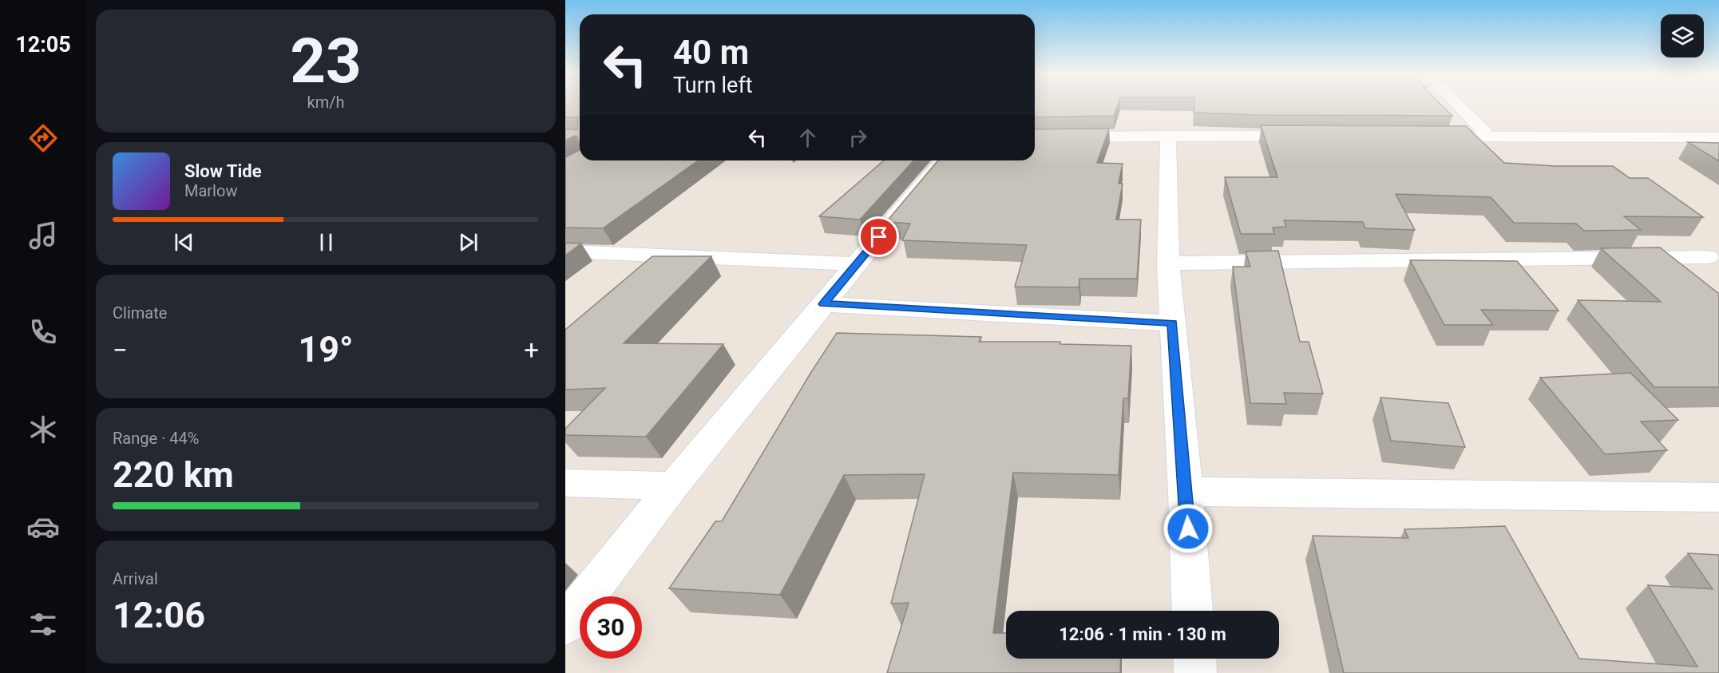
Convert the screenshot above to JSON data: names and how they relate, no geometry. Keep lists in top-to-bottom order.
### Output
{
  "page": {
    "tabs": "12:05",
    "tile": [
      ["23", "km/h"],
      "Climate",
      ["Range · 44%", "220 km"],
      ["Arrival", "12:06"]
    ],
    "turn": ["40 m", "Turn left"],
    "song": ["Slow Tide", "Marlow"],
    "heat": ["−", "19°", "+"],
    "limit": "30",
    "trip": "12:06 · 1 min · 130 m"
  }
}
